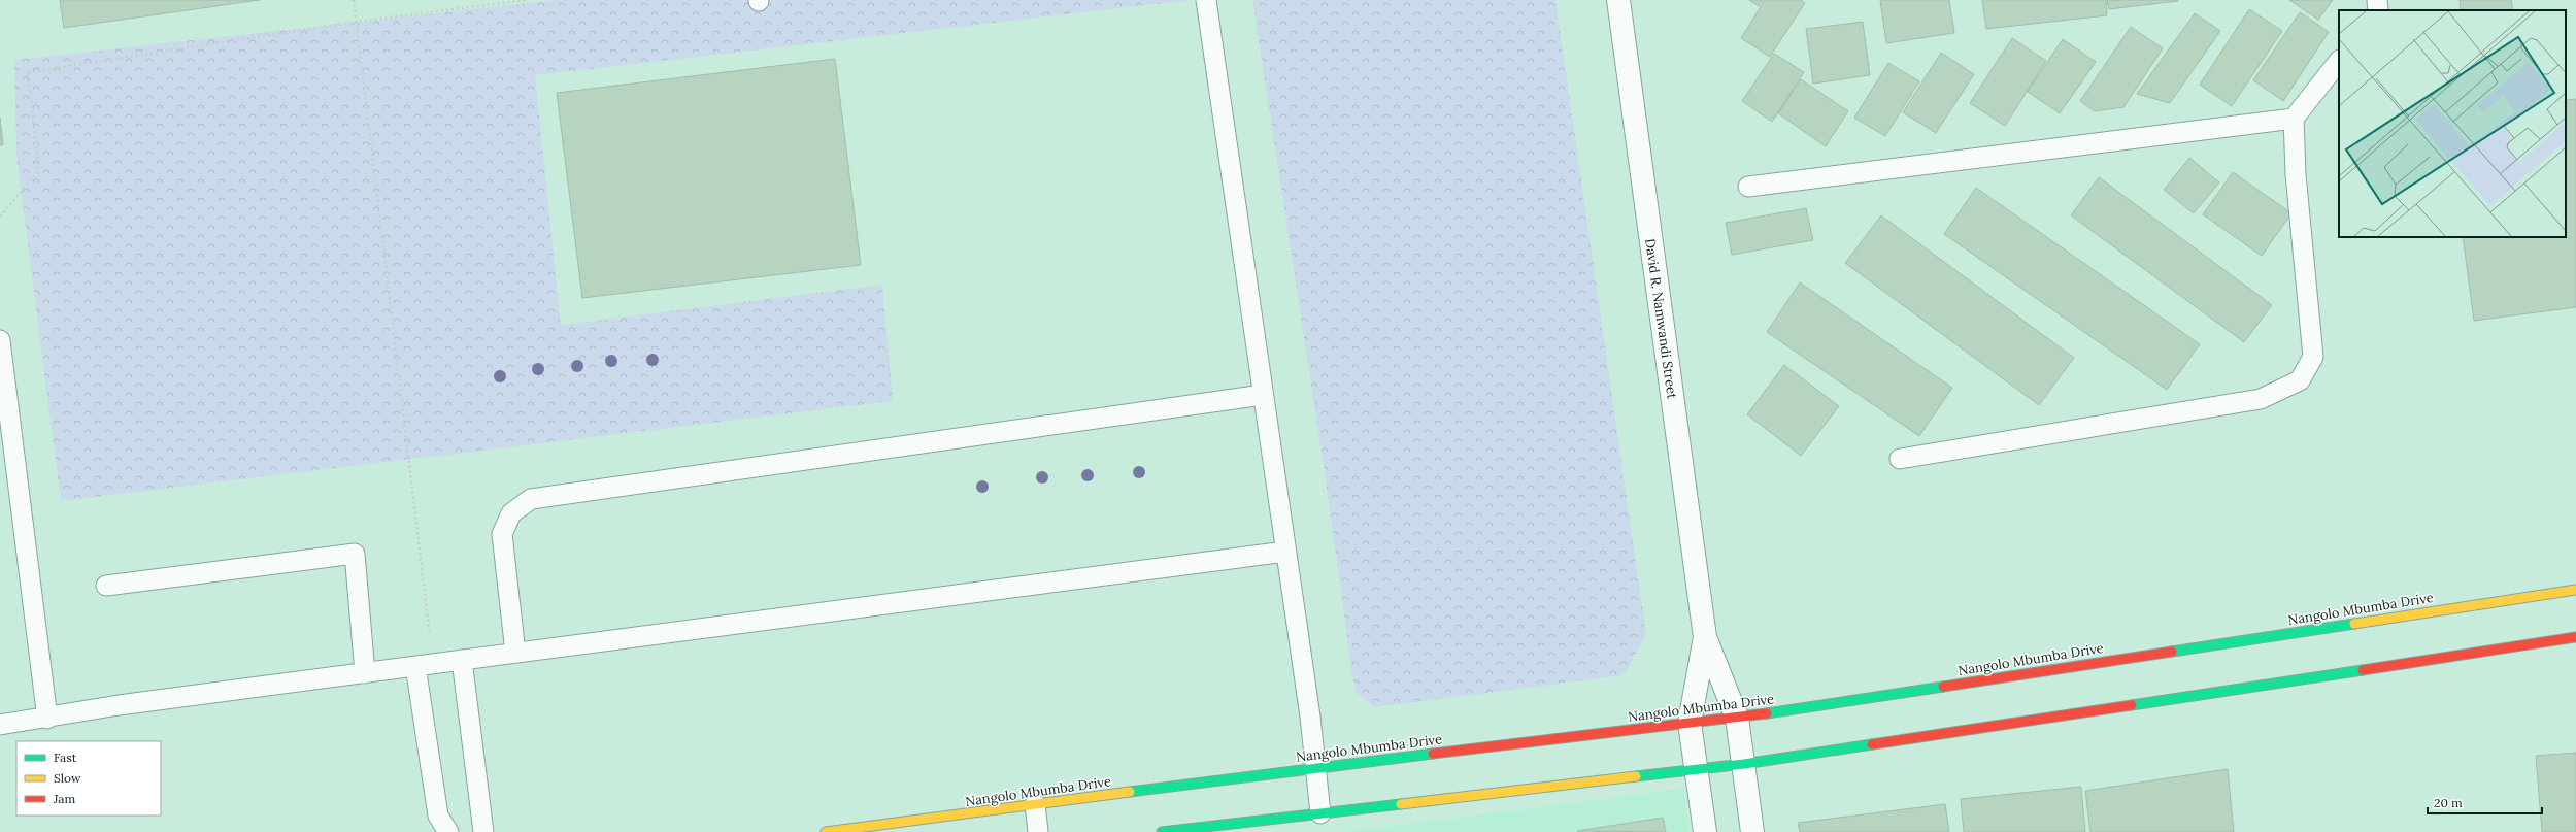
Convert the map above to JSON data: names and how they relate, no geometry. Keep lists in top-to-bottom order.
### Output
{
  "streets": {
    "street": ["David R. Namwandi Street", "Nangolo Mbumba Drive"]
  },
  "crossings": [
    ["David R. Namwandi Street", "Nangolo Mbumba Drive"]
  ],
  "legend": ["Fast", "Slow", "Jam"],
  "scale_bar": "20 m"
}
